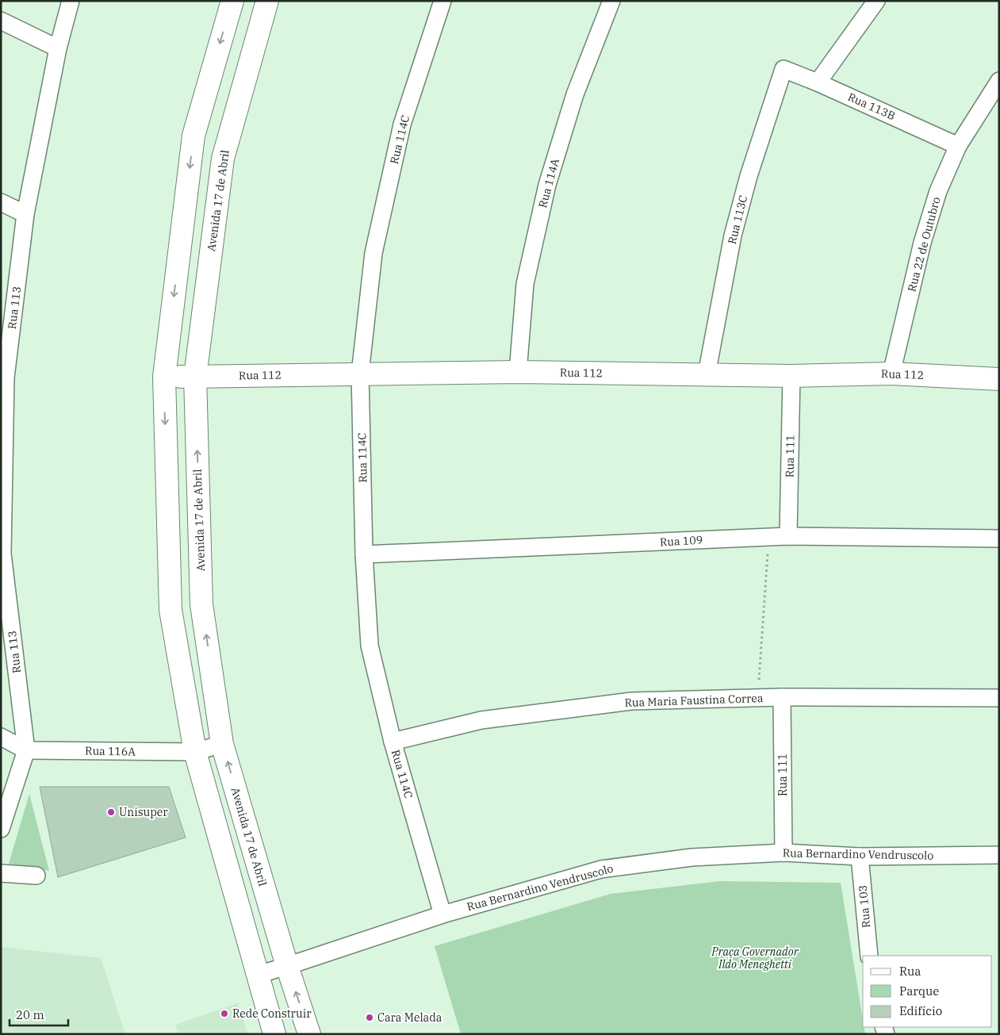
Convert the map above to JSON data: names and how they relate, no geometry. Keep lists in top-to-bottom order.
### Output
{
  "streets": {
    "main road": ["Avenida 17 de Abril", "Rua 112"],
    "street": [
      "Rua 113B",
      "Rua 114C",
      "Rua 114A",
      "Rua 113C",
      "Rua 22 de Outubro",
      "Rua 113",
      "Rua 111",
      "Rua 109",
      "Rua Maria Faustina Correa",
      "Rua 116A",
      "Rua Bernardino Vendruscolo",
      "Rua 103"
    ]
  },
  "crossings": [
    ["Rua 113B", "Rua 113C"],
    ["Rua 113B", "Rua 22 de Outubro"],
    ["Rua 114C", "Rua 112"],
    ["Rua 114C", "Rua 109"],
    ["Rua 114C", "Rua Maria Faustina Correa"],
    ["Rua 114C", "Rua Bernardino Vendruscolo"],
    ["Rua 114A", "Rua 112"],
    ["Avenida 17 de Abril", "Rua 112"],
    ["Avenida 17 de Abril", "Rua 116A"],
    ["Avenida 17 de Abril", "Rua Bernardino Vendruscolo"],
    ["Rua 113C", "Rua 112"],
    ["Rua 22 de Outubro", "Rua 112"],
    ["Rua 113", "Rua 116A"],
    ["Rua 112", "Rua 111"],
    ["Rua 111", "Rua 109"],
    ["Rua 111", "Rua Maria Faustina Correa"],
    ["Rua 111", "Rua Bernardino Vendruscolo"],
    ["Rua Bernardino Vendruscolo", "Rua 103"]
  ],
  "parks": ["Praça Governador Ildo Meneghetti"],
  "places": ["Unisuper", "Rede Construir", "Cara Melada"],
  "legend": ["Rua", "Parque", "Edifício"],
  "scale_bar": "20 m"
}
